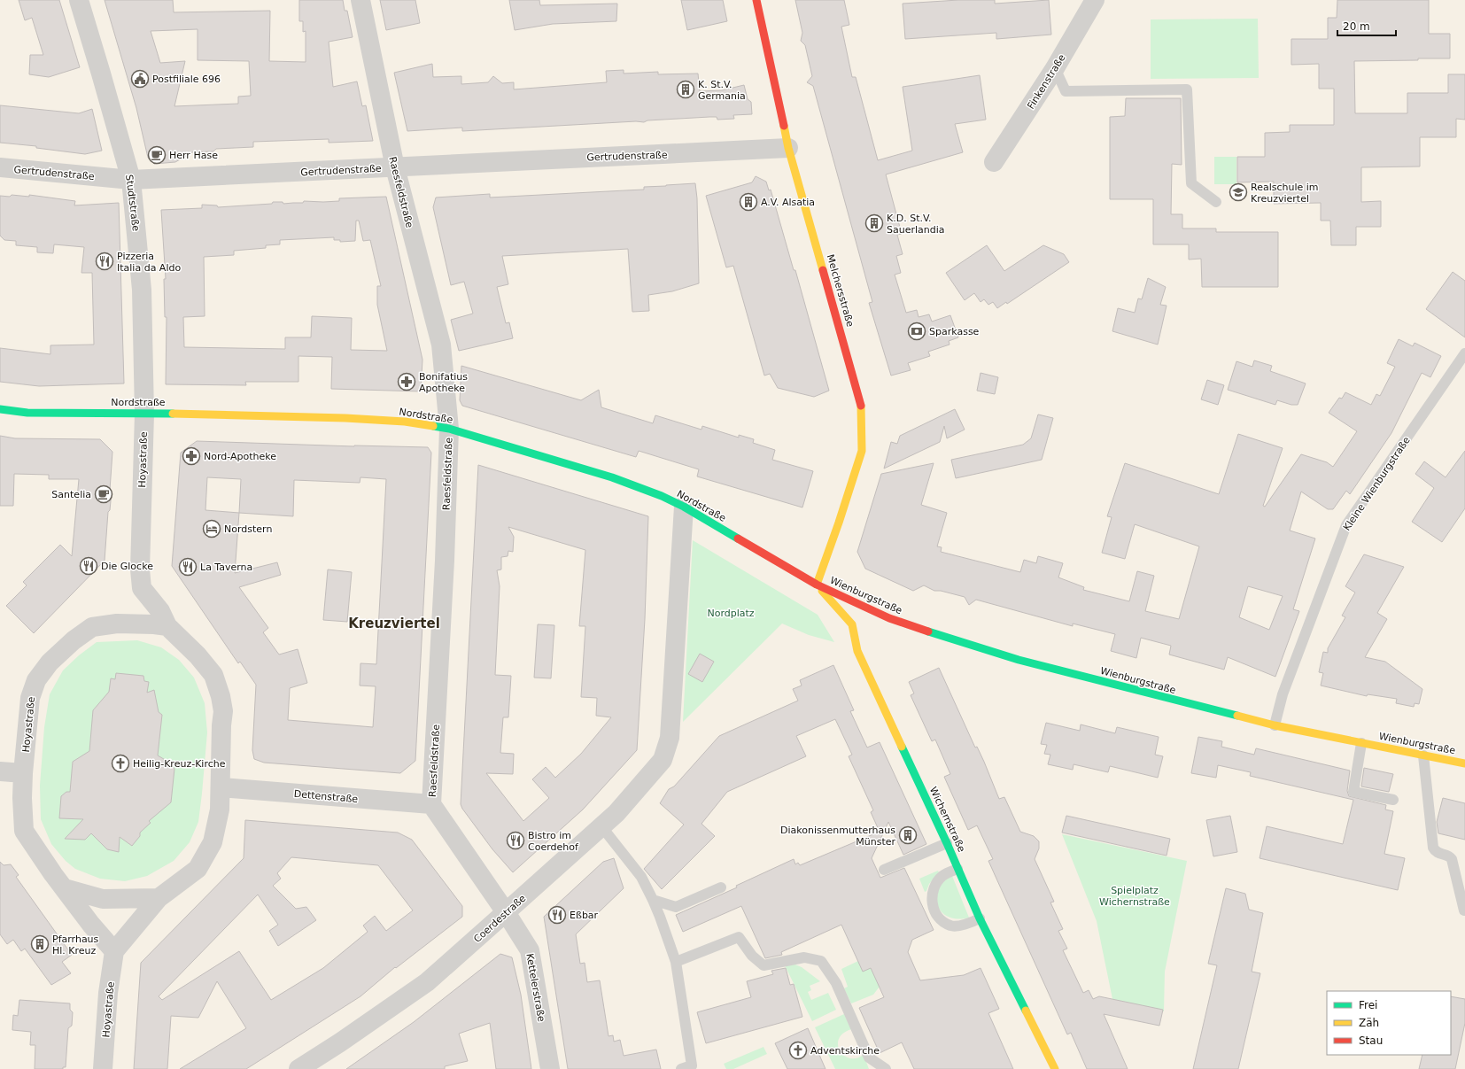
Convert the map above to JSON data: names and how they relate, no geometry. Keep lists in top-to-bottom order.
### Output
{
  "streets": {
    "street": [
      "Finkenstraße",
      "Gertrudenstraße",
      "Raesfeldstraße",
      "Studtstraße",
      "Melchersstraße",
      "Nordstraße",
      "Hoyastraße",
      "Wienburgstraße",
      "Dettenstraße",
      "Wichernstraße",
      "Coerdestraße",
      "Kettelerstraße"
    ],
    "lane": ["Kleine Wienburgstraße"]
  },
  "crossings": [
    ["Gertrudenstraße", "Raesfeldstraße"],
    ["Gertrudenstraße", "Studtstraße"],
    ["Gertrudenstraße", "Melchersstraße"],
    ["Raesfeldstraße", "Nordstraße"],
    ["Raesfeldstraße", "Dettenstraße"],
    ["Raesfeldstraße", "Coerdestraße"],
    ["Raesfeldstraße", "Kettelerstraße"],
    ["Studtstraße", "Nordstraße"],
    ["Studtstraße", "Hoyastraße"],
    ["Melchersstraße", "Nordstraße"],
    ["Melchersstraße", "Wienburgstraße"],
    ["Melchersstraße", "Wichernstraße"],
    ["Nordstraße", "Hoyastraße"],
    ["Nordstraße", "Wienburgstraße"],
    ["Nordstraße", "Wichernstraße"],
    ["Nordstraße", "Coerdestraße"],
    ["Hoyastraße", "Dettenstraße"],
    ["Kleine Wienburgstraße", "Wienburgstraße"],
    ["Wienburgstraße", "Wichernstraße"],
    ["Coerdestraße", "Kettelerstraße"]
  ],
  "districts": ["Kreuzviertel"],
  "parks": ["Nordplatz", "Spielplatz Wichernstraße"],
  "places": {
    "public building": ["Postfiliale 696"],
    "building": [
      "K. St.V. Germania",
      "A.V. Alsatia",
      "K.D. St.V. Sauerlandia",
      "Diakonissenmutterhaus Münster",
      "Pfarrhaus Hl. Kreuz"
    ],
    "cafe": ["Herr Hase", "Santelia"],
    "school or university": ["Realschule im Kreuzviertel"],
    "restaurant": [
      "Pizzeria Italia da Aldo",
      "Die Glocke",
      "La Taverna",
      "Bistro im Coerdehof",
      "Eßbar"
    ],
    "bank": ["Sparkasse"],
    "pharmacy": ["Bonifatius Apotheke", "Nord-Apotheke"],
    "hotel": ["Nordstern"],
    "church": ["Heilig-Kreuz-Kirche", "Adventskirche"]
  },
  "legend": ["Frei", "Zäh", "Stau"],
  "scale_bar": "20 m"
}
